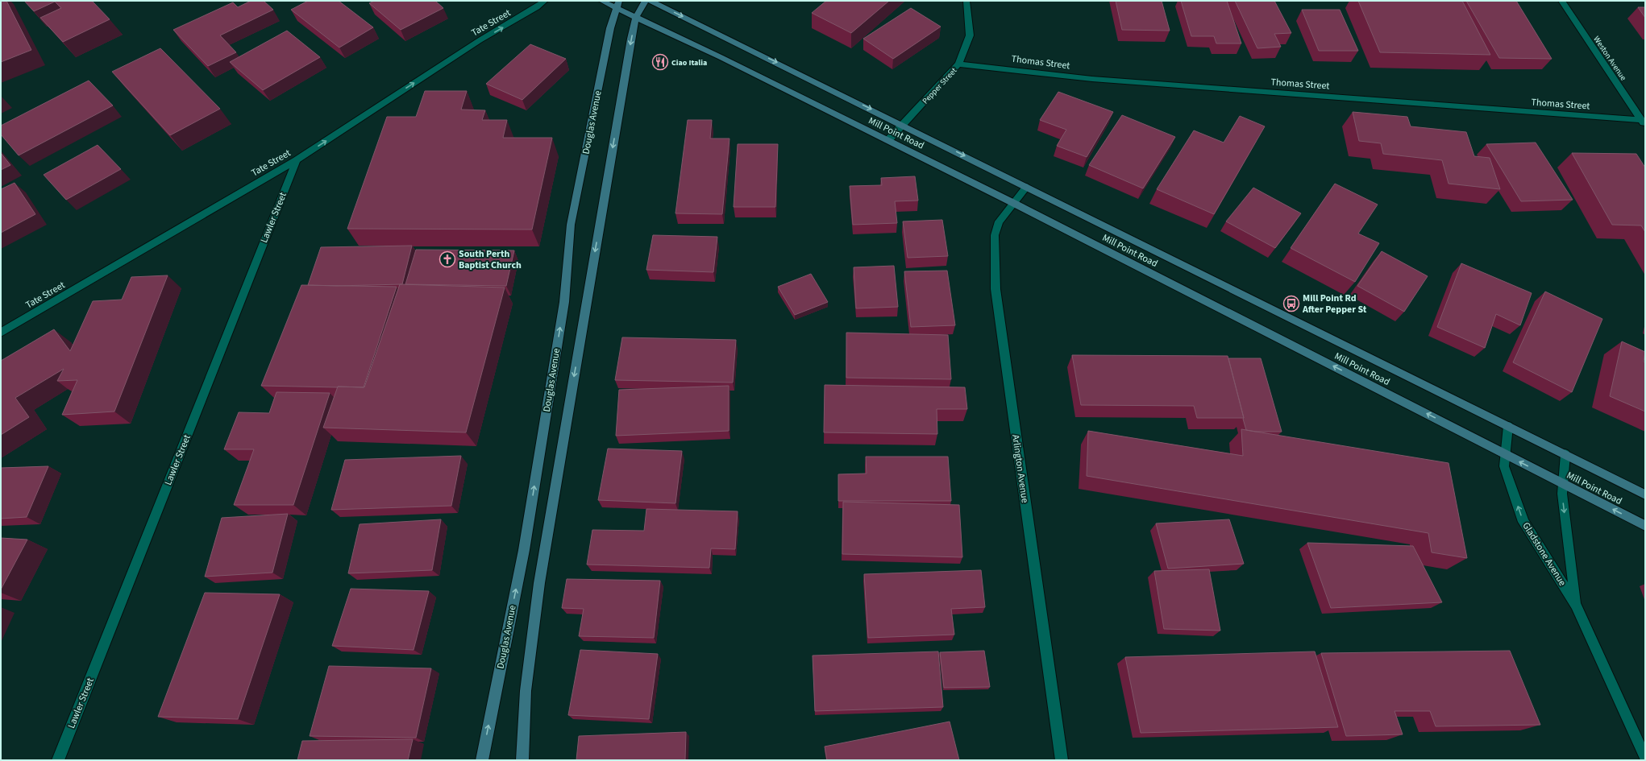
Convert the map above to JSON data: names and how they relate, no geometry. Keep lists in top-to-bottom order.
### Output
{
  "streets": {
    "main road": ["Douglas Avenue", "Mill Point Road"],
    "street": [
      "Tate Street",
      "Weston Avenue",
      "Thomas Street",
      "Pepper Street",
      "Lawler Street",
      "Arlington Avenue",
      "Gladstone Avenue"
    ]
  },
  "crossings": [
    ["Tate Street", "Lawler Street"],
    ["Weston Avenue", "Thomas Street"],
    ["Thomas Street", "Pepper Street"],
    ["Pepper Street", "Mill Point Road"],
    ["Douglas Avenue", "Mill Point Road"],
    ["Mill Point Road", "Arlington Avenue"],
    ["Mill Point Road", "Gladstone Avenue"]
  ],
  "one_way": ["Tate Street"],
  "places": {
    "restaurant": ["Ciao Italia"],
    "church": ["South Perth Baptist Church"],
    "bus stop": ["Mill Point Rd After Pepper St"]
  }
}
